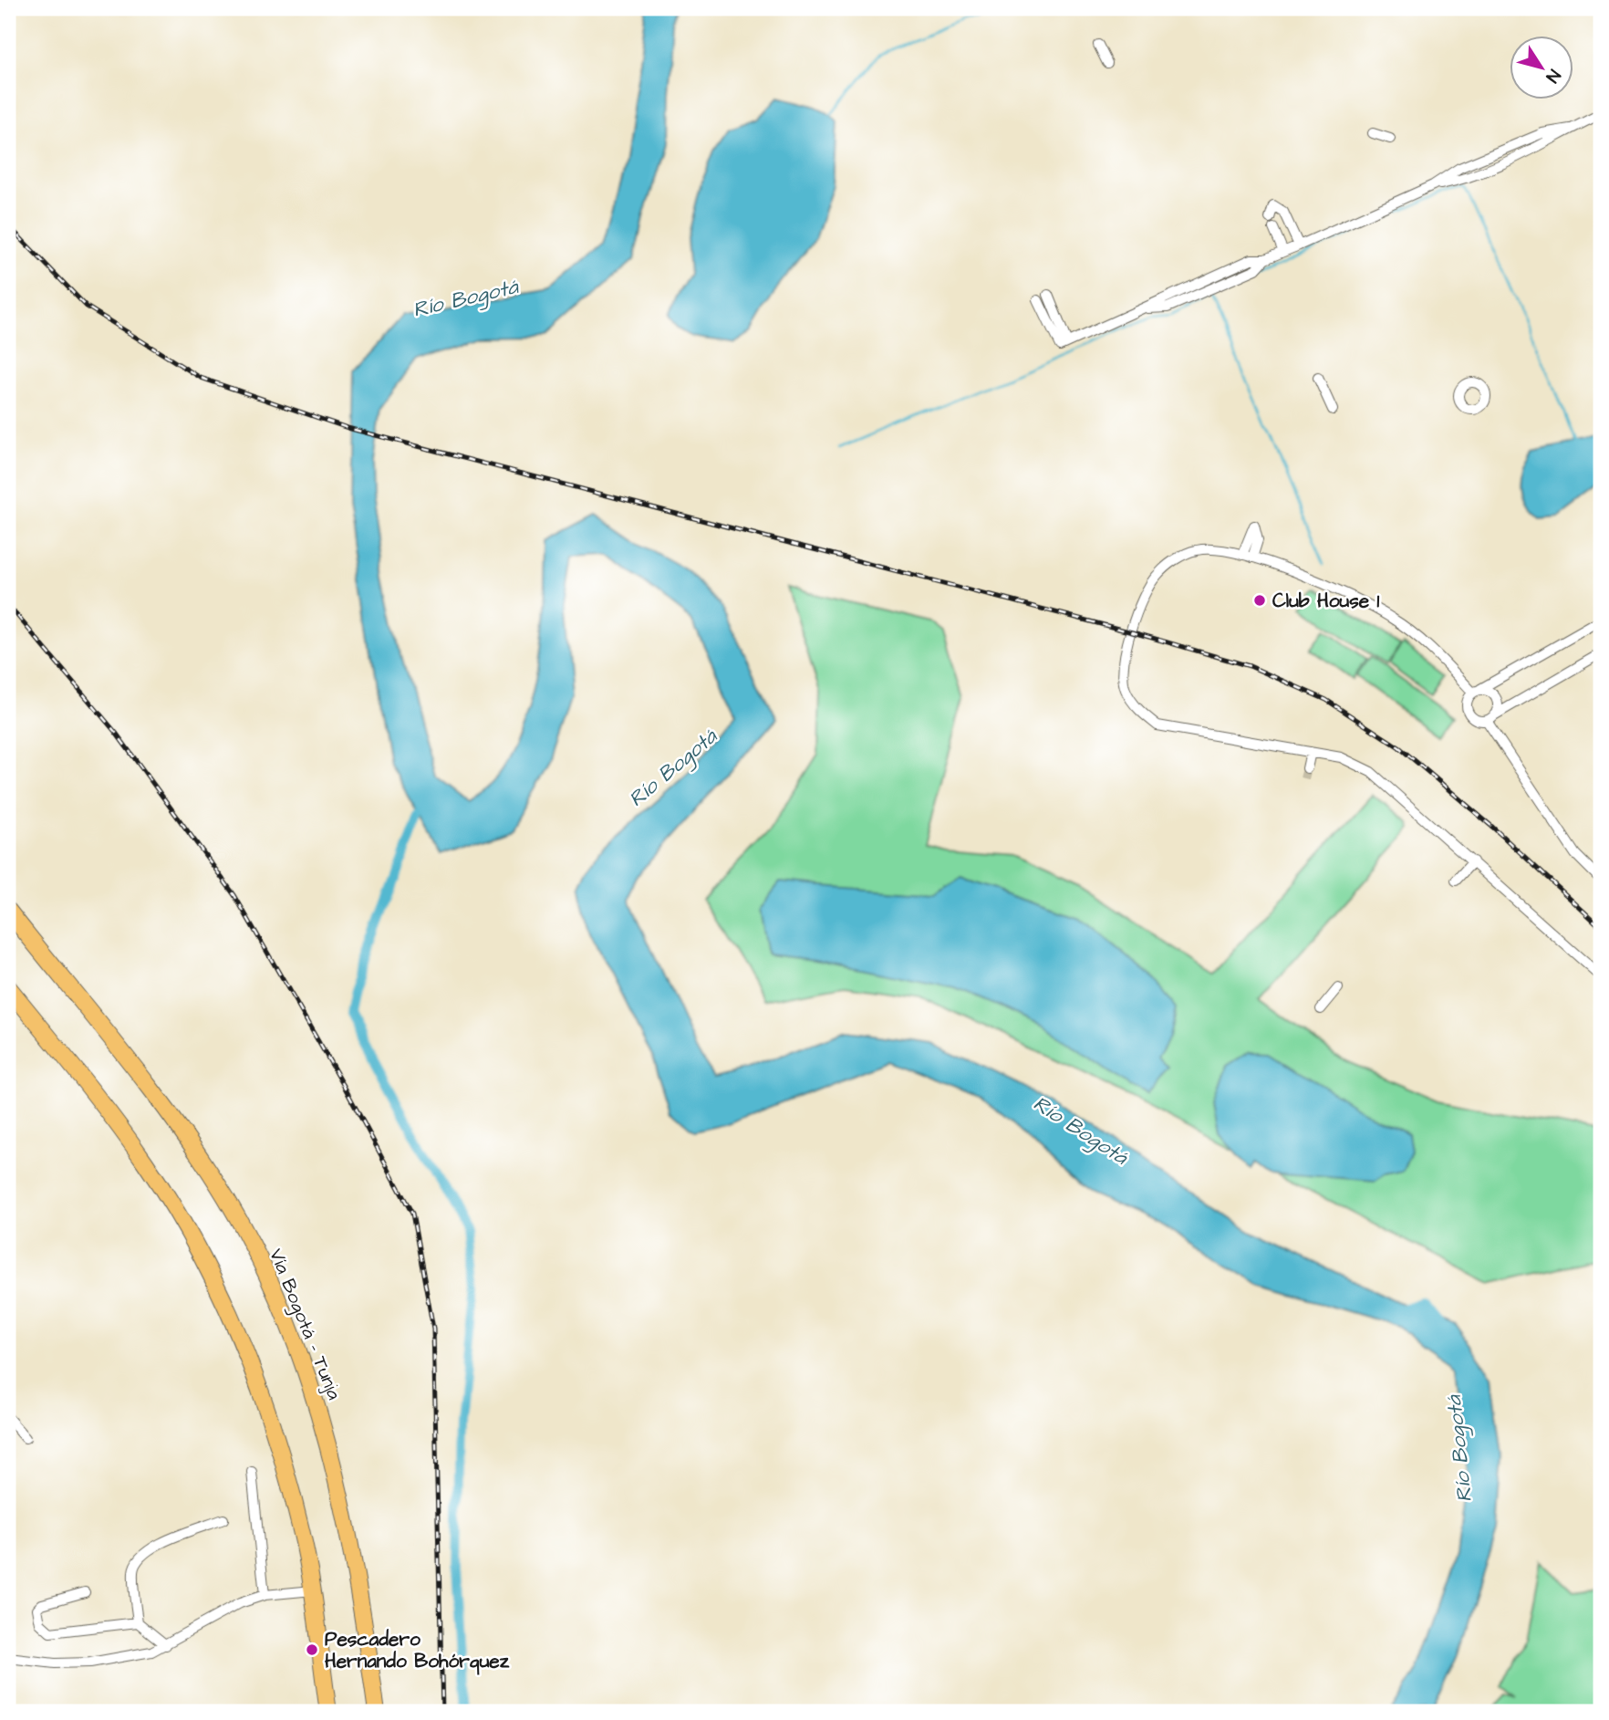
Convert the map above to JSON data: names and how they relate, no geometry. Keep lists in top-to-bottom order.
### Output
{
  "streets": {
    "highway": ["Vía Bogotá - Tunja"]
  },
  "water": ["Río Bogotá"],
  "places": ["Club House 1", "Pescadero Hernando Bohórquez"],
  "north": "bottom right"
}
